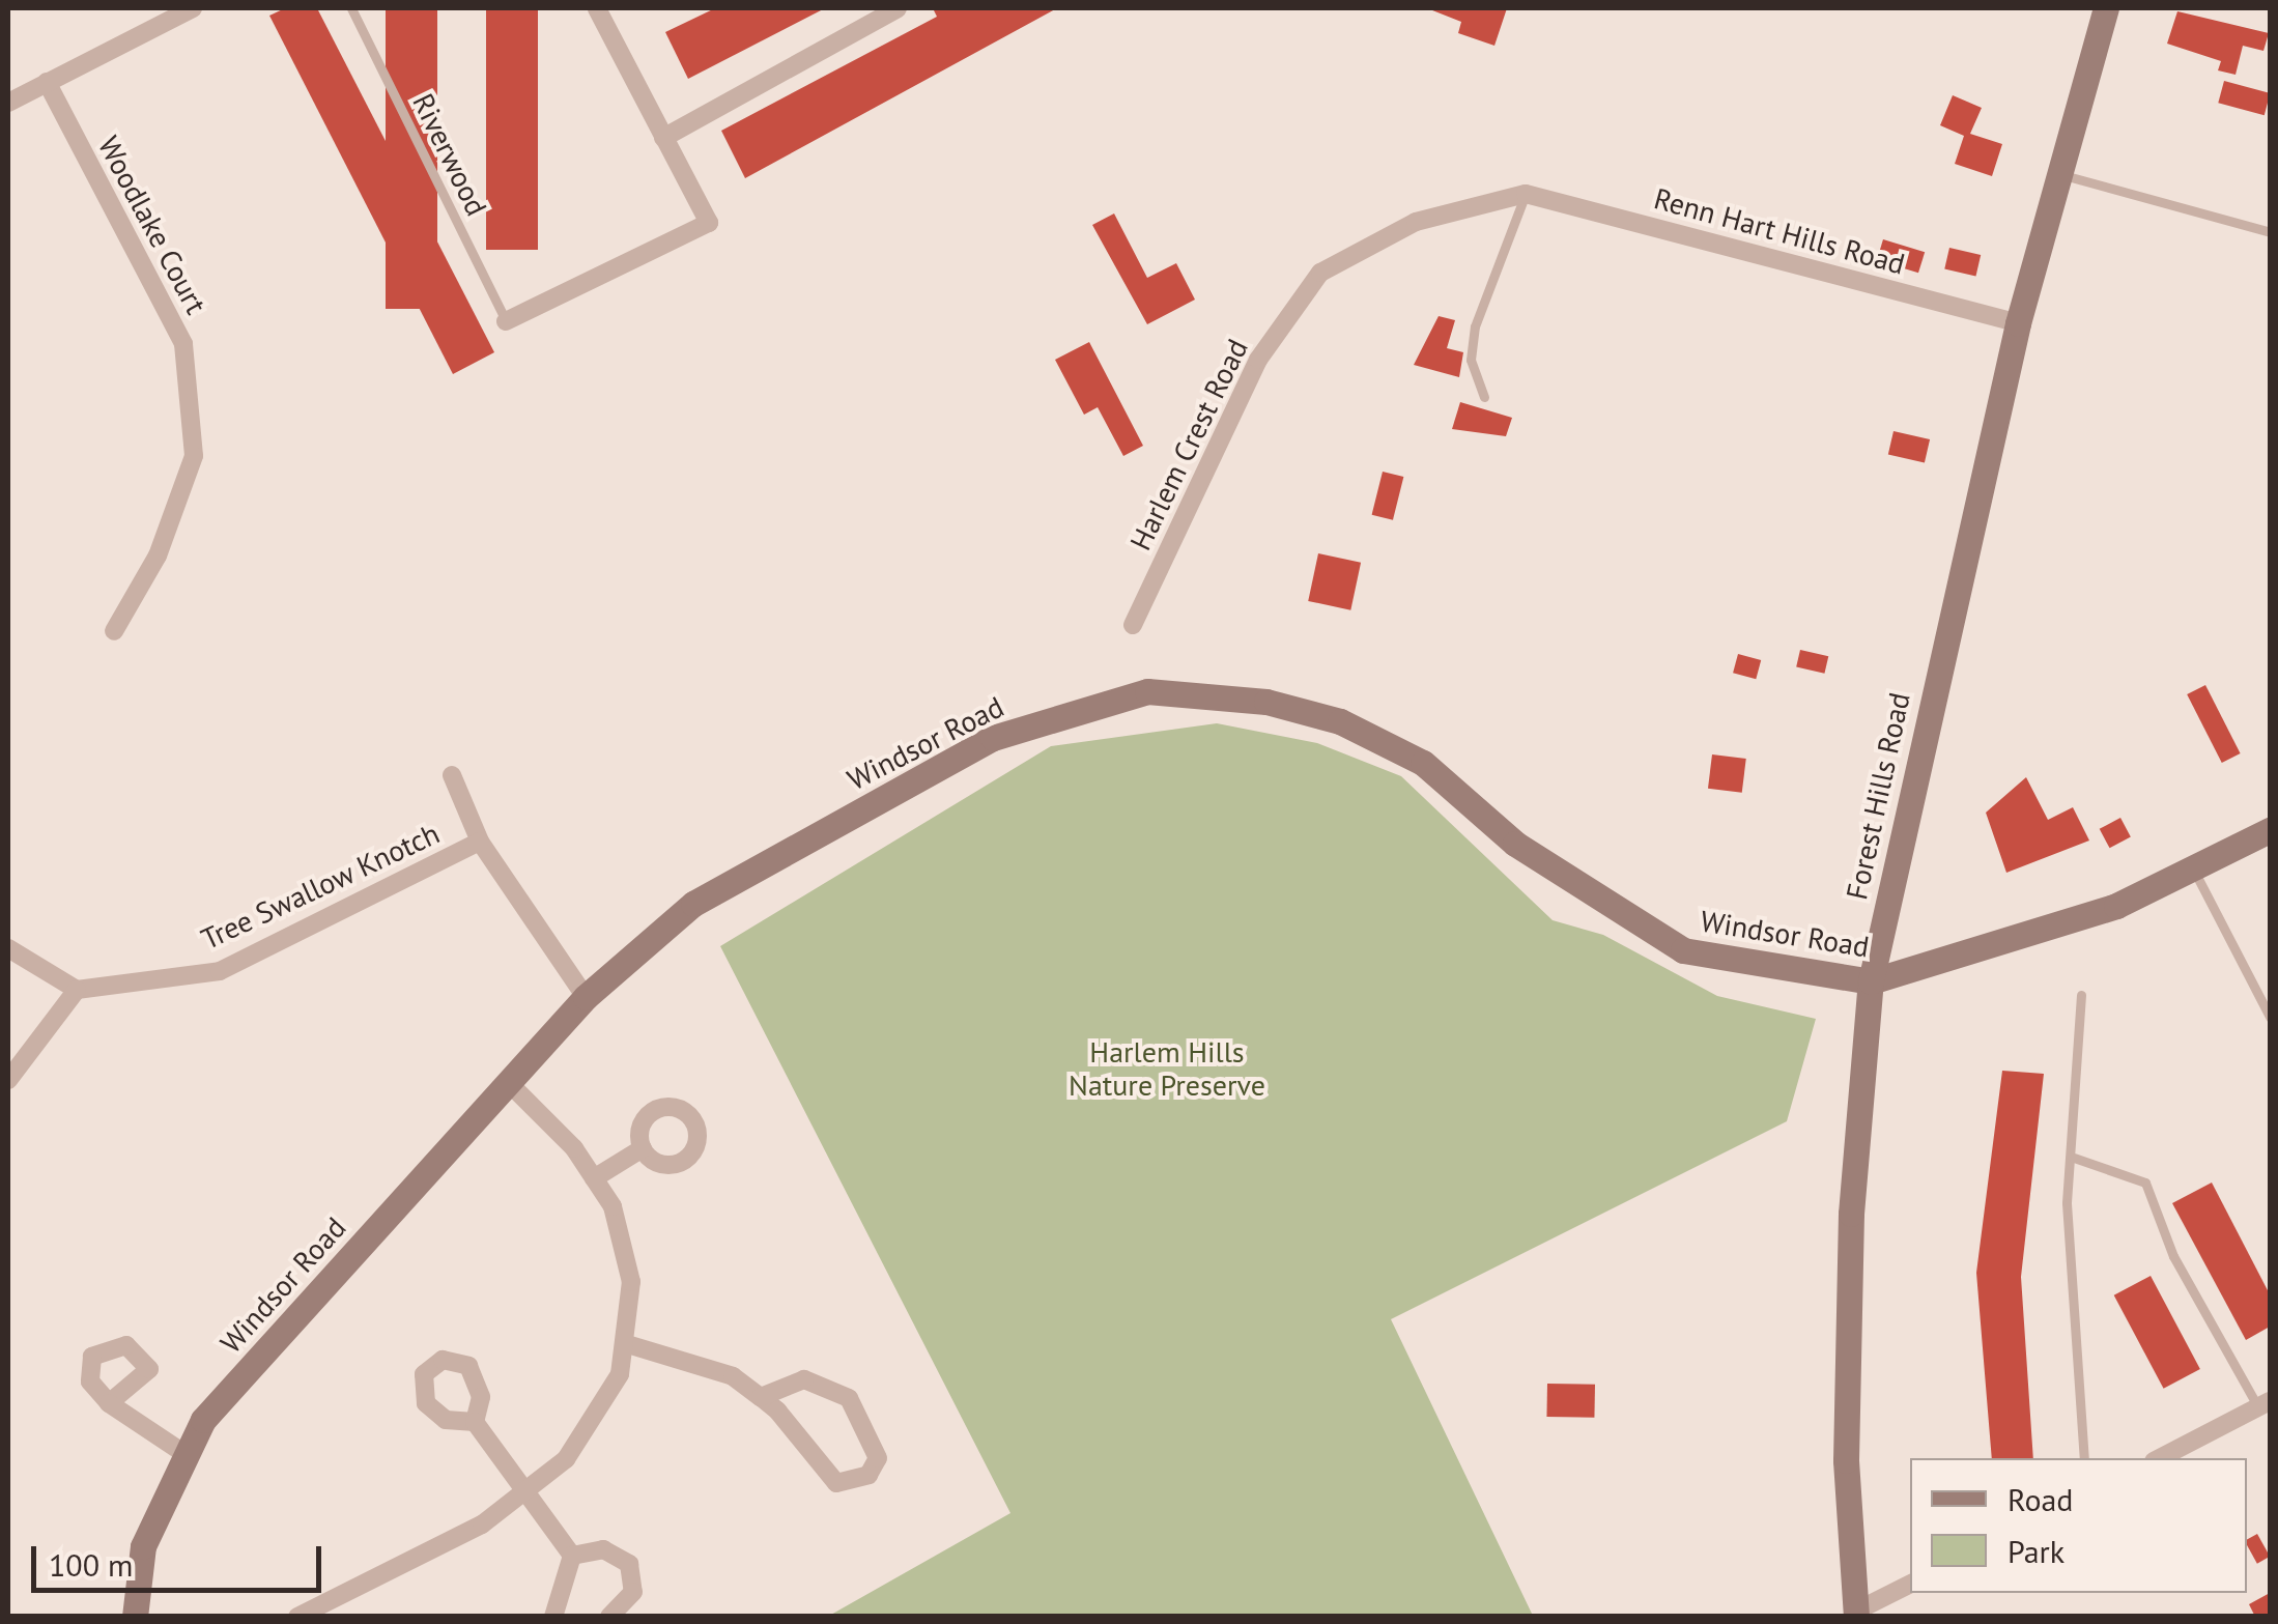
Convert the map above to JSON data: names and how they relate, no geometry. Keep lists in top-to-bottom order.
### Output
{
  "streets": {
    "street": [
      "Woodlake Court",
      "Renn Hart Hills Road",
      "Harlem Crest Road",
      "Windsor Road",
      "Forest Hills Road",
      "Tree Swallow Knotch"
    ],
    "lane": ["Riverwood"]
  },
  "crossings": [
    ["Renn Hart Hills Road", "Harlem Crest Road"],
    ["Renn Hart Hills Road", "Forest Hills Road"],
    ["Windsor Road", "Forest Hills Road"]
  ],
  "parks": ["Harlem Hills Nature Preserve"],
  "legend": ["Road", "Park"],
  "scale_bar": "100 m"
}
